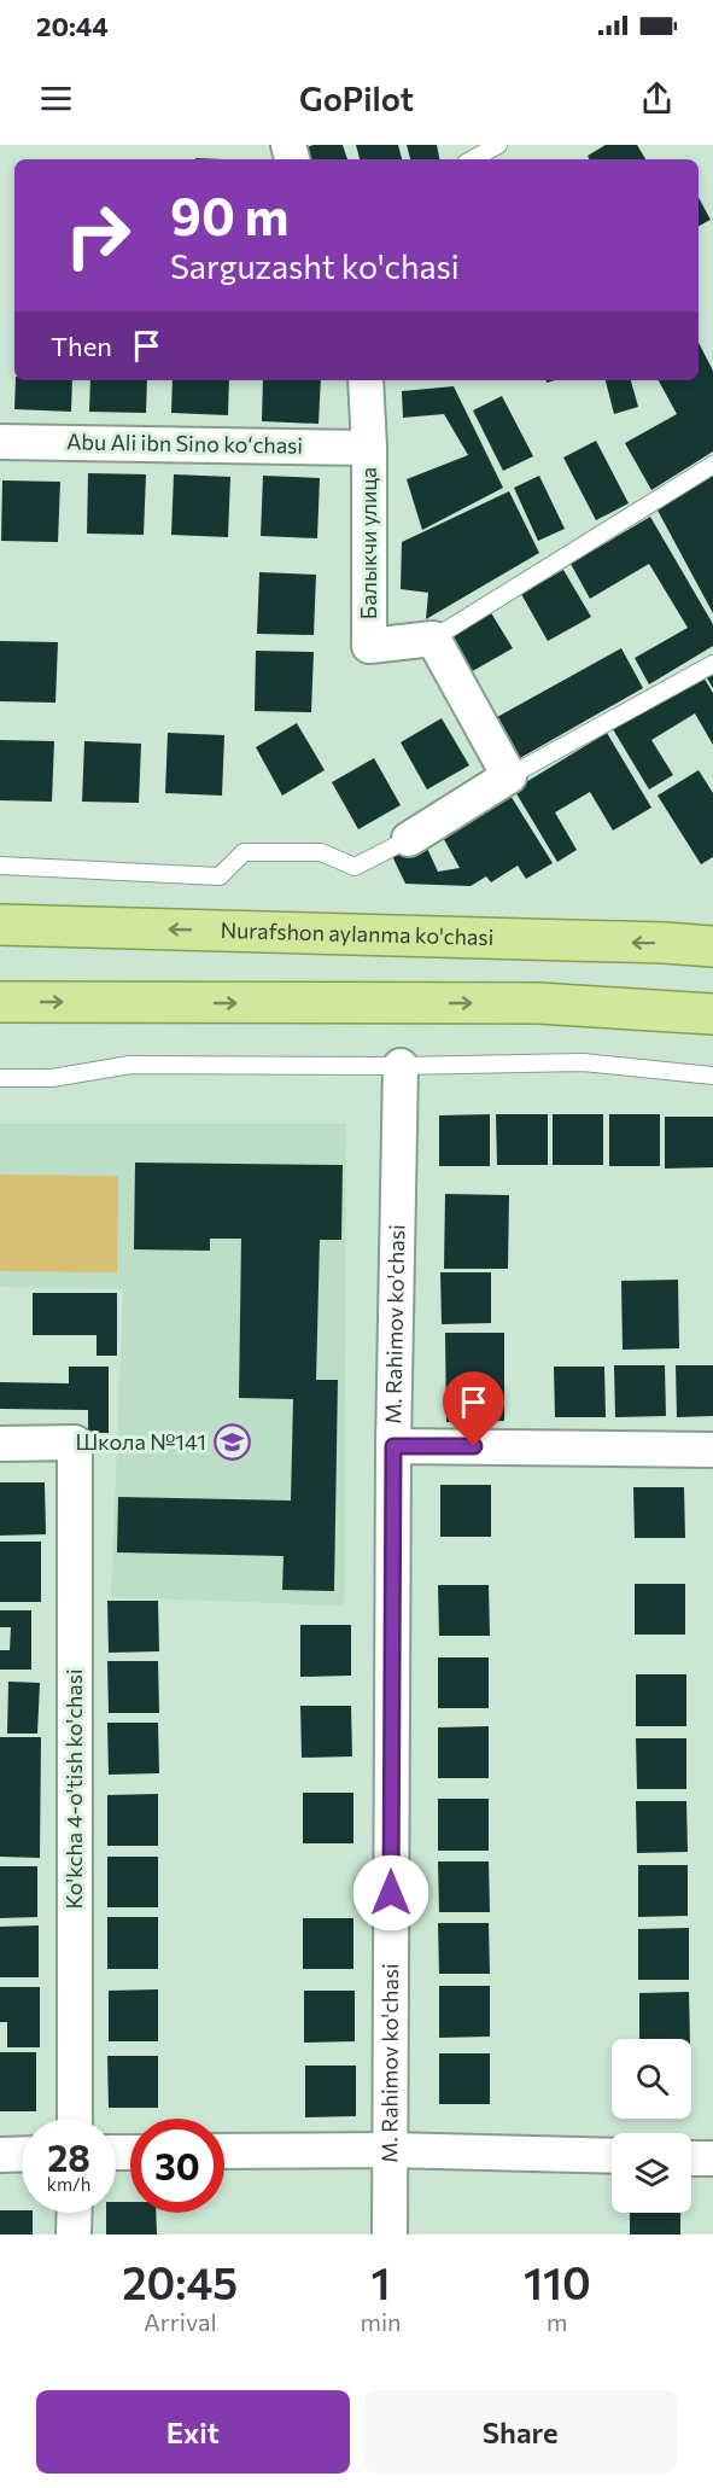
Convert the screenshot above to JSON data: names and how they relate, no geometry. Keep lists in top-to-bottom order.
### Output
{
  "streets": {
    "main road": ["Nurafshon aylanma ko'chasi"],
    "street": [
      "Abu Ali ibn Sino koʻchasi",
      "Балыкчи улица",
      "M. Rahimov ko'chasi",
      "Ko'kcha 4-o'tish ko'chasi"
    ]
  },
  "crossings": [
    ["Abu Ali ibn Sino koʻchasi", "Балыкчи улица"]
  ],
  "places": {
    "school or university": ["Школа №141"]
  },
  "page": {
    "status": "20:44",
    "header": "GoPilot",
    "turn": ["90 m", "Sarguzasht ko'chasi"],
    "then": "Then",
    "speed": "28 km/h",
    "limit": "30",
    "eta": [
      "20:45",
      "Arrival",
      "1",
      "min",
      "110",
      "m"
    ],
    "buttons": ["Exit", "Share"]
  }
}
